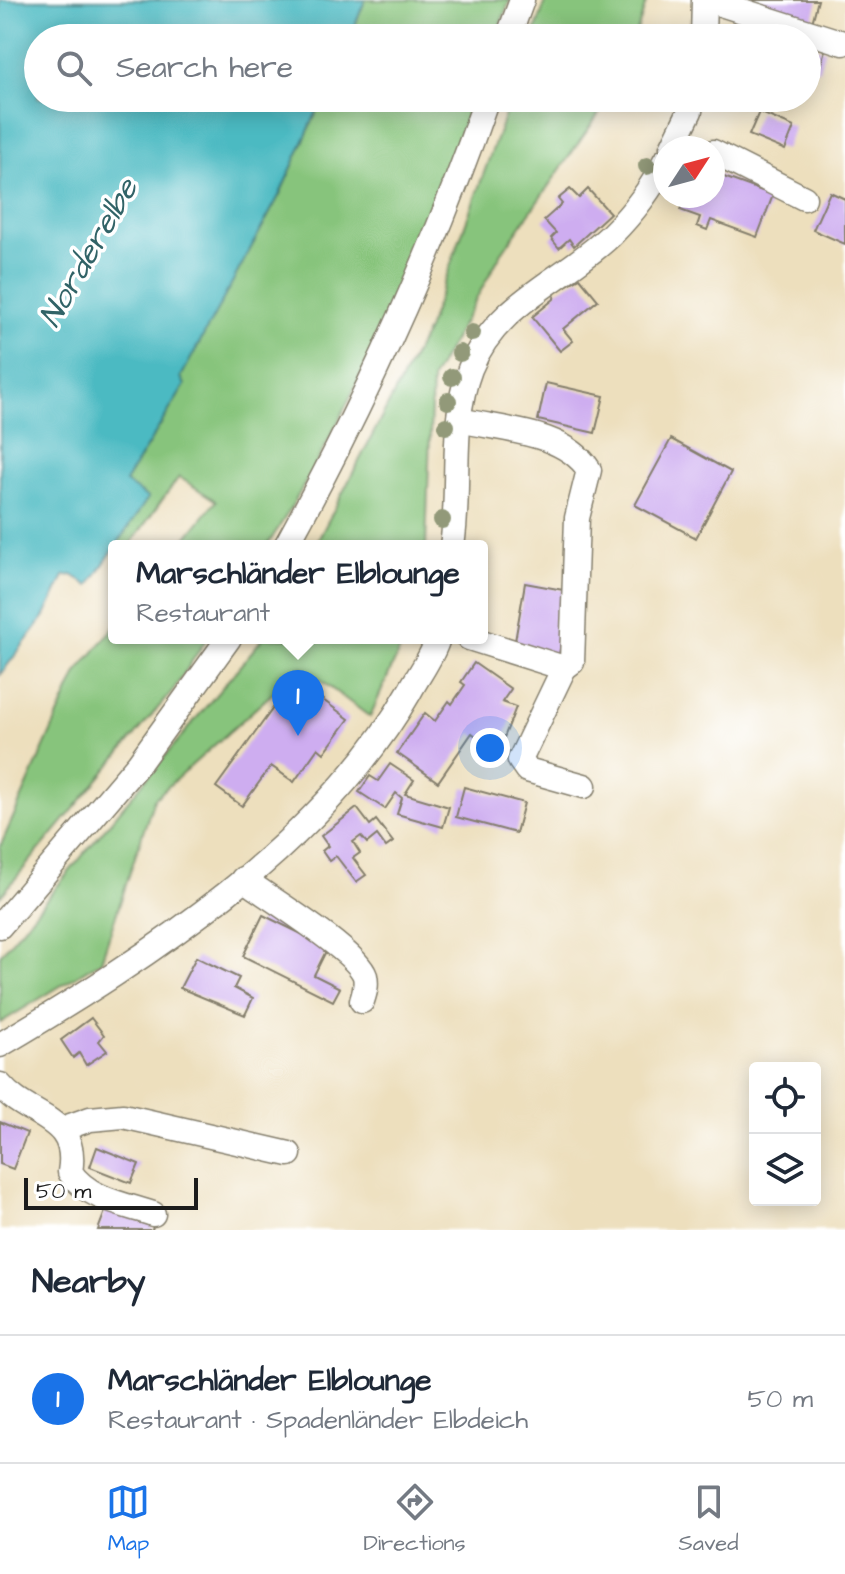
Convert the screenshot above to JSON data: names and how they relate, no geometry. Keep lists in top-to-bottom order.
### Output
{
  "water": ["Norderelbe"],
  "scale_bar": "50 m",
  "north": "top right",
  "page": {
    "search": "Search here",
    "popup": ["Marschländer Elblounge", "Restaurant"],
    "pins": "1",
    "scale": "50 m",
    "heading": "Nearby",
    "list": [
      {
        "mark": "1",
        "name": "Marschländer Elblounge",
        "note": "Restaurant · Spadenländer Elbdeich",
        "value": "50 m"
      }
    ],
    "nav": ["Map", "Directions", "Saved"]
  }
}
